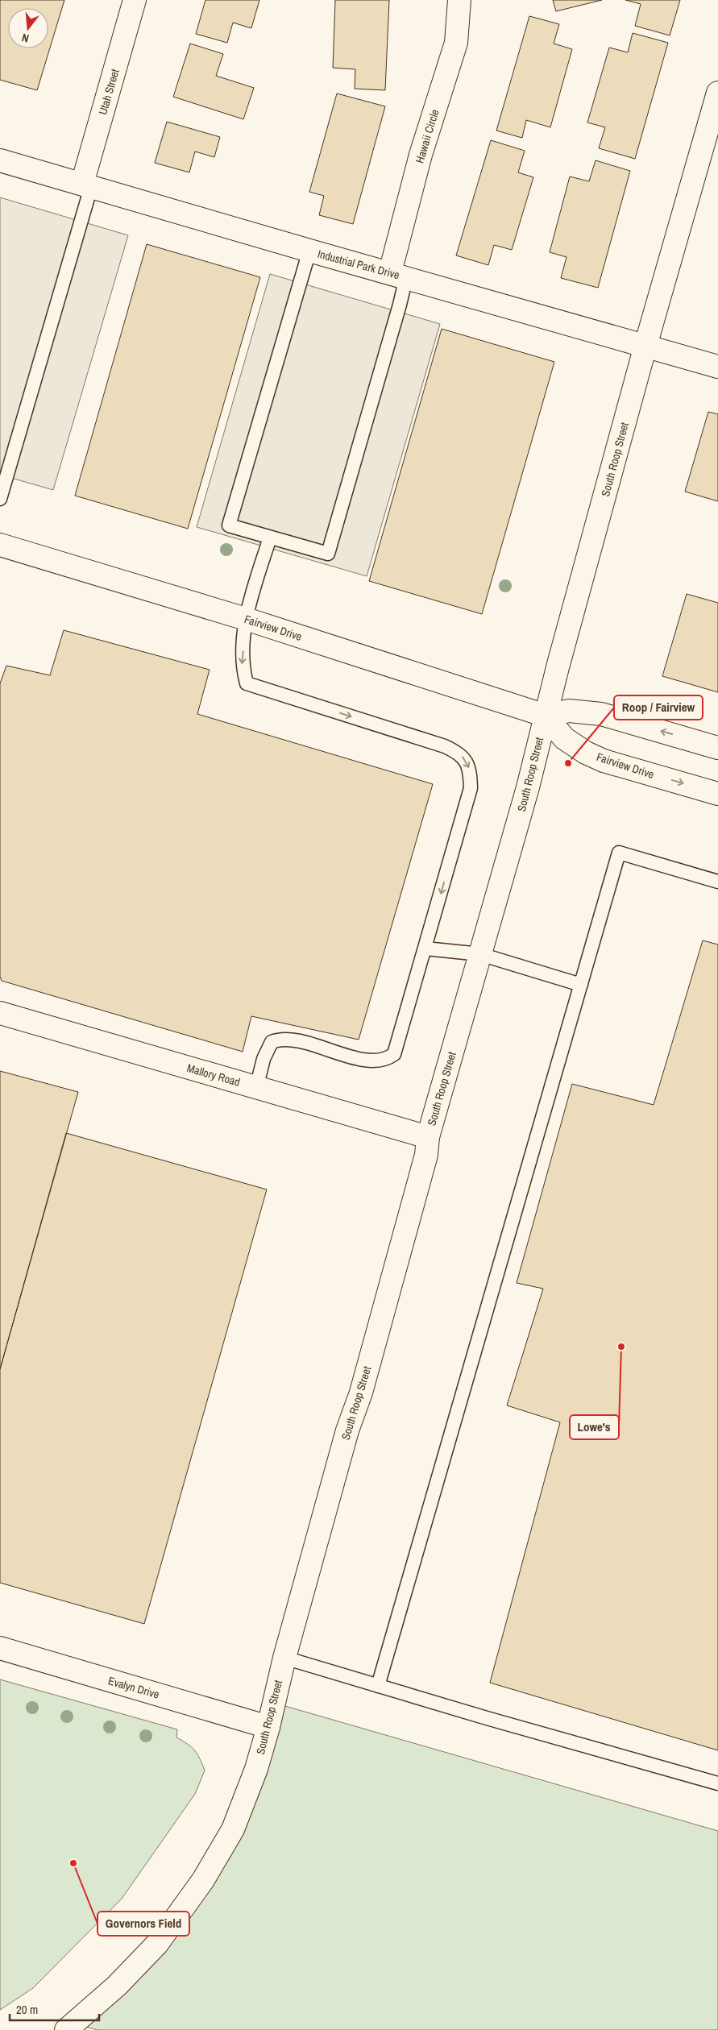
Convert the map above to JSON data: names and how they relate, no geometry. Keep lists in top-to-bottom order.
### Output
{
  "streets": {
    "street": [
      "Utah Street",
      "Hawaii Circle",
      "Industrial Park Drive",
      "South Roop Street",
      "Fairview Drive",
      "Mallory Road",
      "Evalyn Drive"
    ]
  },
  "crossings": [
    ["Utah Street", "Industrial Park Drive"],
    ["Hawaii Circle", "Industrial Park Drive"],
    ["Industrial Park Drive", "South Roop Street"],
    ["South Roop Street", "Fairview Drive"],
    ["South Roop Street", "Mallory Road"],
    ["South Roop Street", "Evalyn Drive"]
  ],
  "places": ["Roop / Fairview", "Lowe's", "Governors Field"],
  "scale_bar": "20 m",
  "north": "bottom"
}
